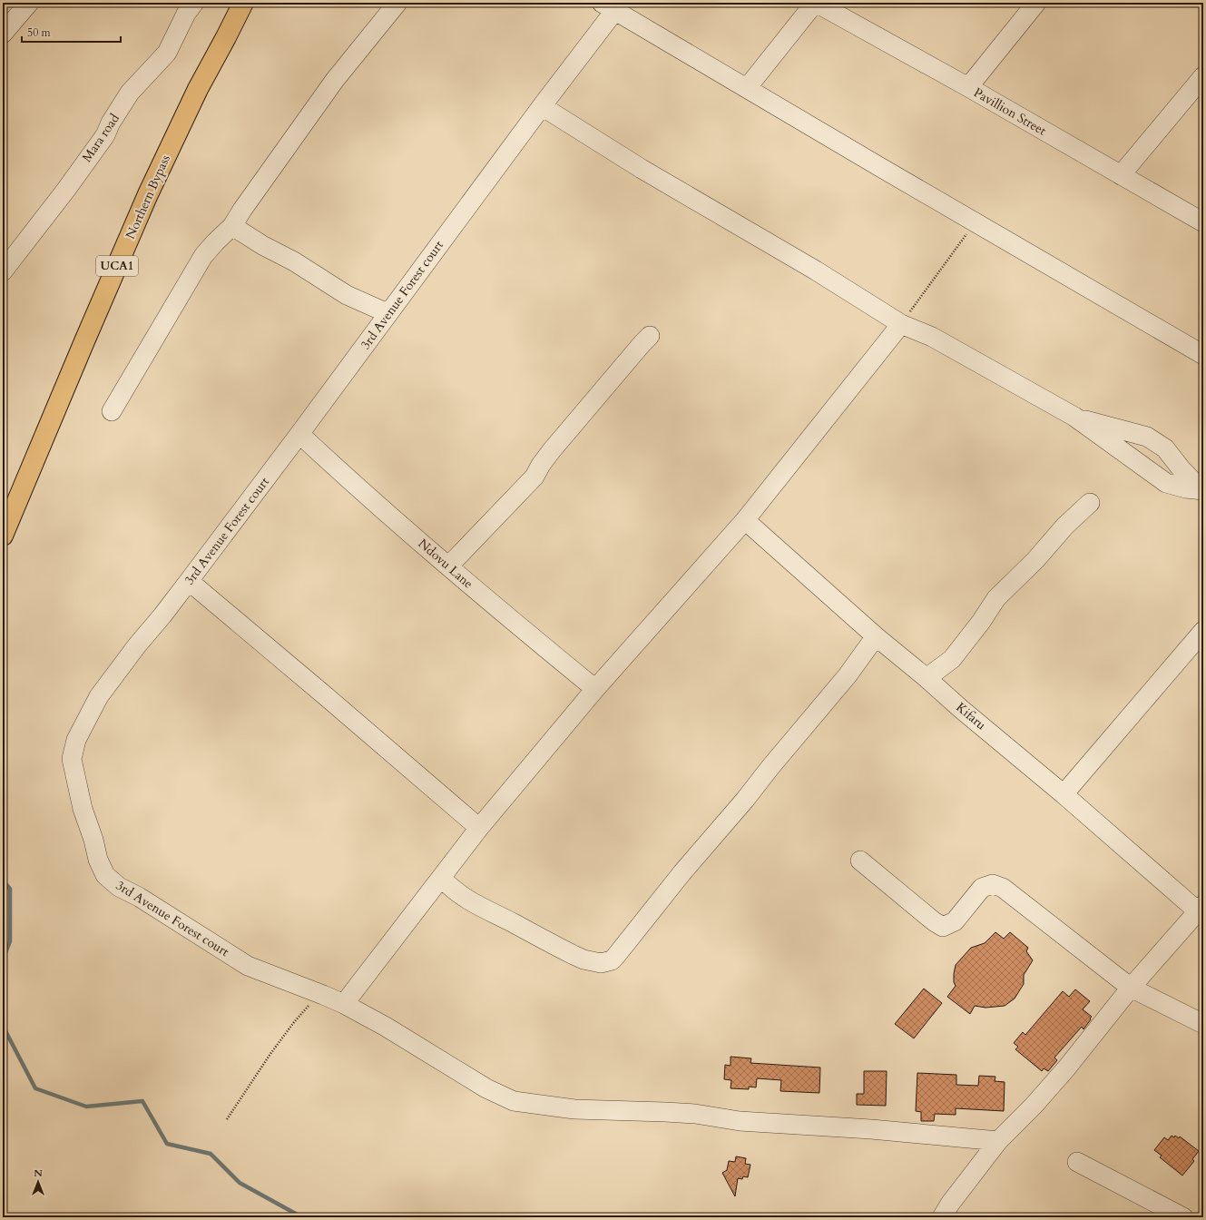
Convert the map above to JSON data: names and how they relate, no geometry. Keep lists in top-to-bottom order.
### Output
{
  "streets": {
    "main road": ["Northern Bypass", "UCA1"],
    "street": [
      "Pavillion Street",
      "Mara road",
      "3rd Avenue Forest court",
      "Ndovu Lane",
      "Kifaru"
    ]
  },
  "crossings": [
    ["3rd Avenue Forest court", "Ndovu Lane"]
  ],
  "scale_bar": "50 m",
  "north": "top"
}
